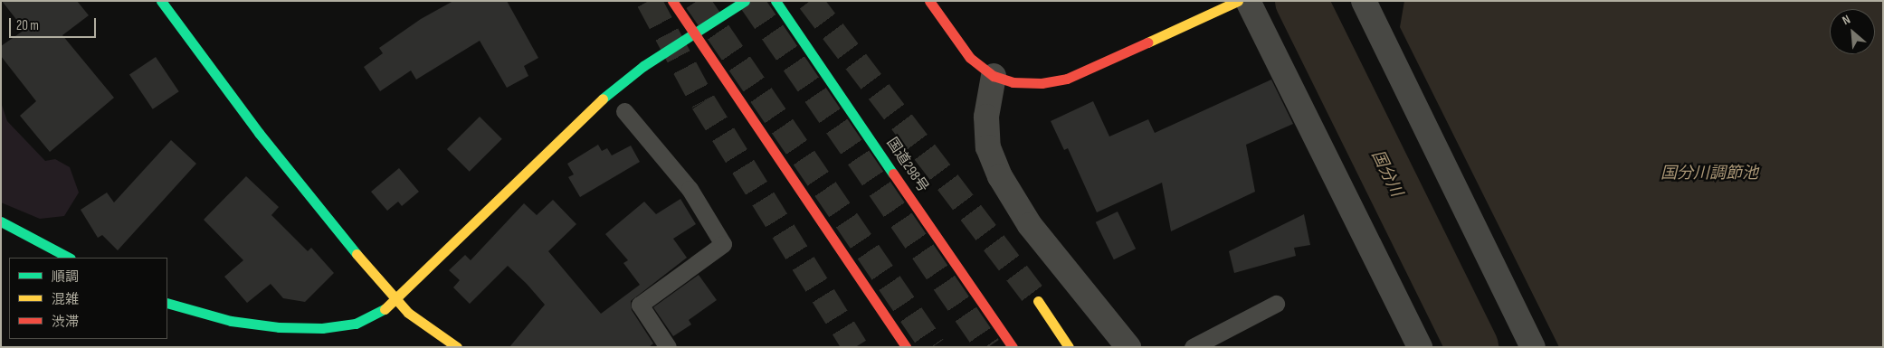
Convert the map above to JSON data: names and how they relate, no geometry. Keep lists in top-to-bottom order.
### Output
{
  "streets": {
    "main road": ["国道298号"]
  },
  "water": ["国分川", "国分川調節池"],
  "legend": ["順調", "混雑", "渋滞"],
  "scale_bar": "20 m",
  "north": "top left"
}
